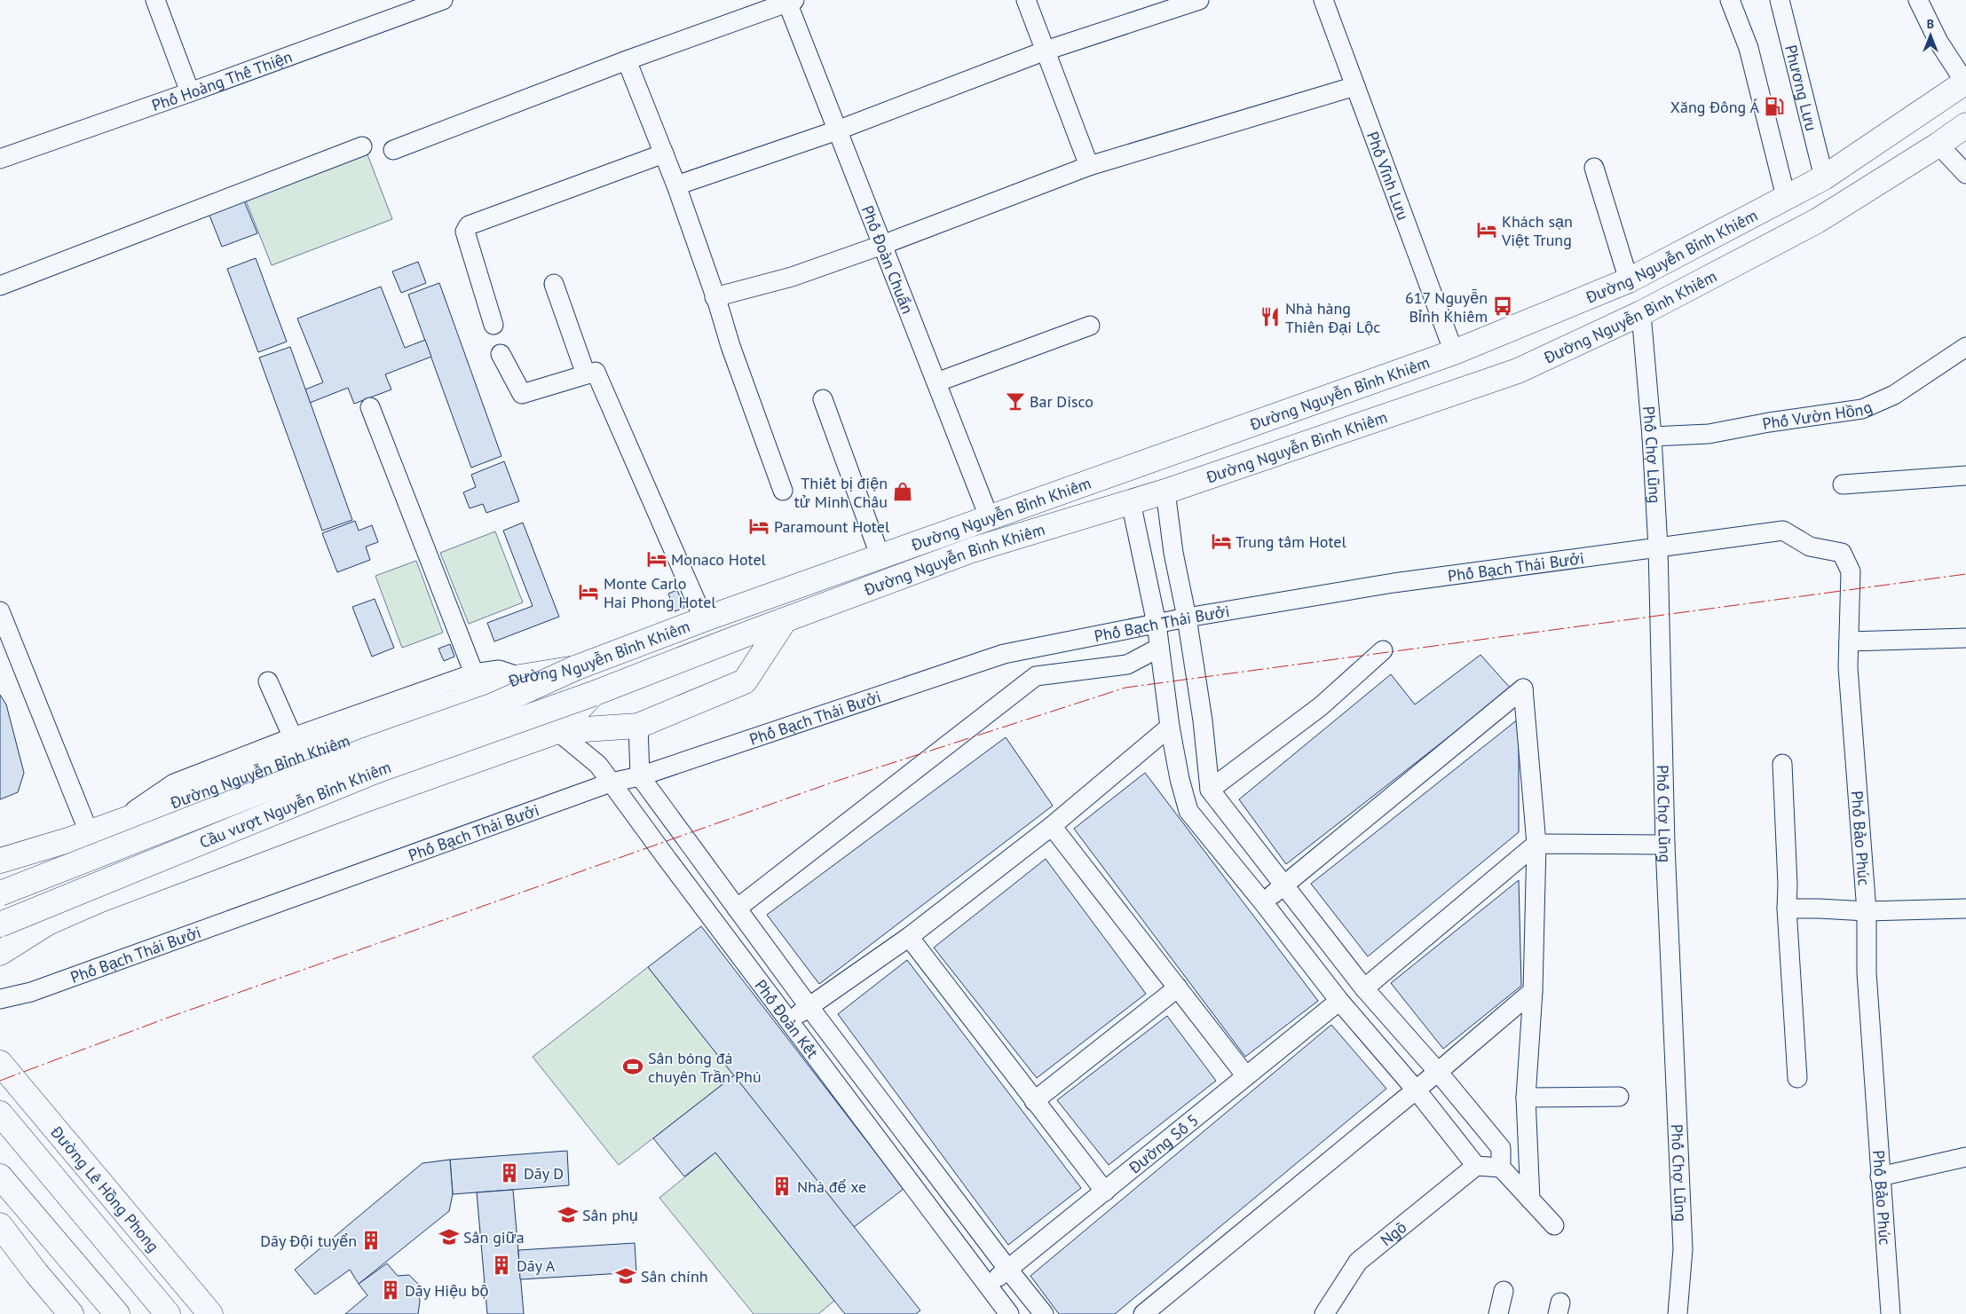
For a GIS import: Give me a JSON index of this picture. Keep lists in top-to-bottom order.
{
  "streets": {
    "main road": [
      "Đường Nguyễn Bỉnh Khiêm",
      "Đường Nguyễn Bình Khiêm",
      "Cầu vượt Nguyễn Bỉnh Khiêm",
      "Đường Lê Hồng Phong"
    ],
    "street": [
      "Phố Hoàng Thế Thiện",
      "Phương Lưu",
      "Phố Vĩnh Lưu",
      "Phố Đoàn Chuẩn",
      "Phố Vườn Hồng",
      "Phố Chợ Lũng",
      "Phố Bạch Thái Bưởi",
      "Phố Bảo Phúc",
      "Phố Đoàn Kết",
      "Đường Số 5",
      "Ngõ"
    ]
  },
  "crossings": [
    ["Phương Lưu", "Đường Nguyễn Bỉnh Khiêm"],
    ["Phố Vĩnh Lưu", "Đường Nguyễn Bỉnh Khiêm"],
    ["Đường Nguyễn Bỉnh Khiêm", "Phố Đoàn Chuẩn"],
    ["Đường Nguyễn Bỉnh Khiêm", "Cầu vượt Nguyễn Bỉnh Khiêm"],
    ["Đường Nguyễn Bình Khiêm", "Phố Chợ Lũng"],
    ["Đường Nguyễn Bình Khiêm", "Cầu vượt Nguyễn Bỉnh Khiêm"],
    ["Phố Vườn Hồng", "Phố Chợ Lũng"],
    ["Phố Chợ Lũng", "Phố Bạch Thái Bưởi"],
    ["Phố Chợ Lũng", "Phố Bảo Phúc"],
    ["Phố Bạch Thái Bưởi", "Phố Bảo Phúc"],
    ["Phố Bạch Thái Bưởi", "Phố Đoàn Kết"],
    ["Phố Đoàn Kết", "Đường Số 5"]
  ],
  "places": {
    "fuel station": ["Xăng Đông Á"],
    "hotel": [
      "Khách sạn Việt Trung",
      "Paramount Hotel",
      "Trung tâm Hotel",
      "Monaco Hotel",
      "Monte Carlo Hai Phong Hotel"
    ],
    "bus stop": ["617 Nguyễn Bỉnh Khiêm"],
    "restaurant": ["Nhà hàng Thiên Đại Lộc"],
    "bar": ["Bar Disco"],
    "shop": ["Thiết bị điện tử Minh Châu"],
    "sports": ["Sân bóng đá chuyên Trần Phú"],
    "building": [
      "Dãy D",
      "Nhà để xe",
      "Dãy Đội tuyển",
      "Dãy A",
      "Dãy Hiệu bộ"
    ],
    "school or university": ["Sân phụ", "Sân giữa", "Sân chính"]
  },
  "north": "top"
}
